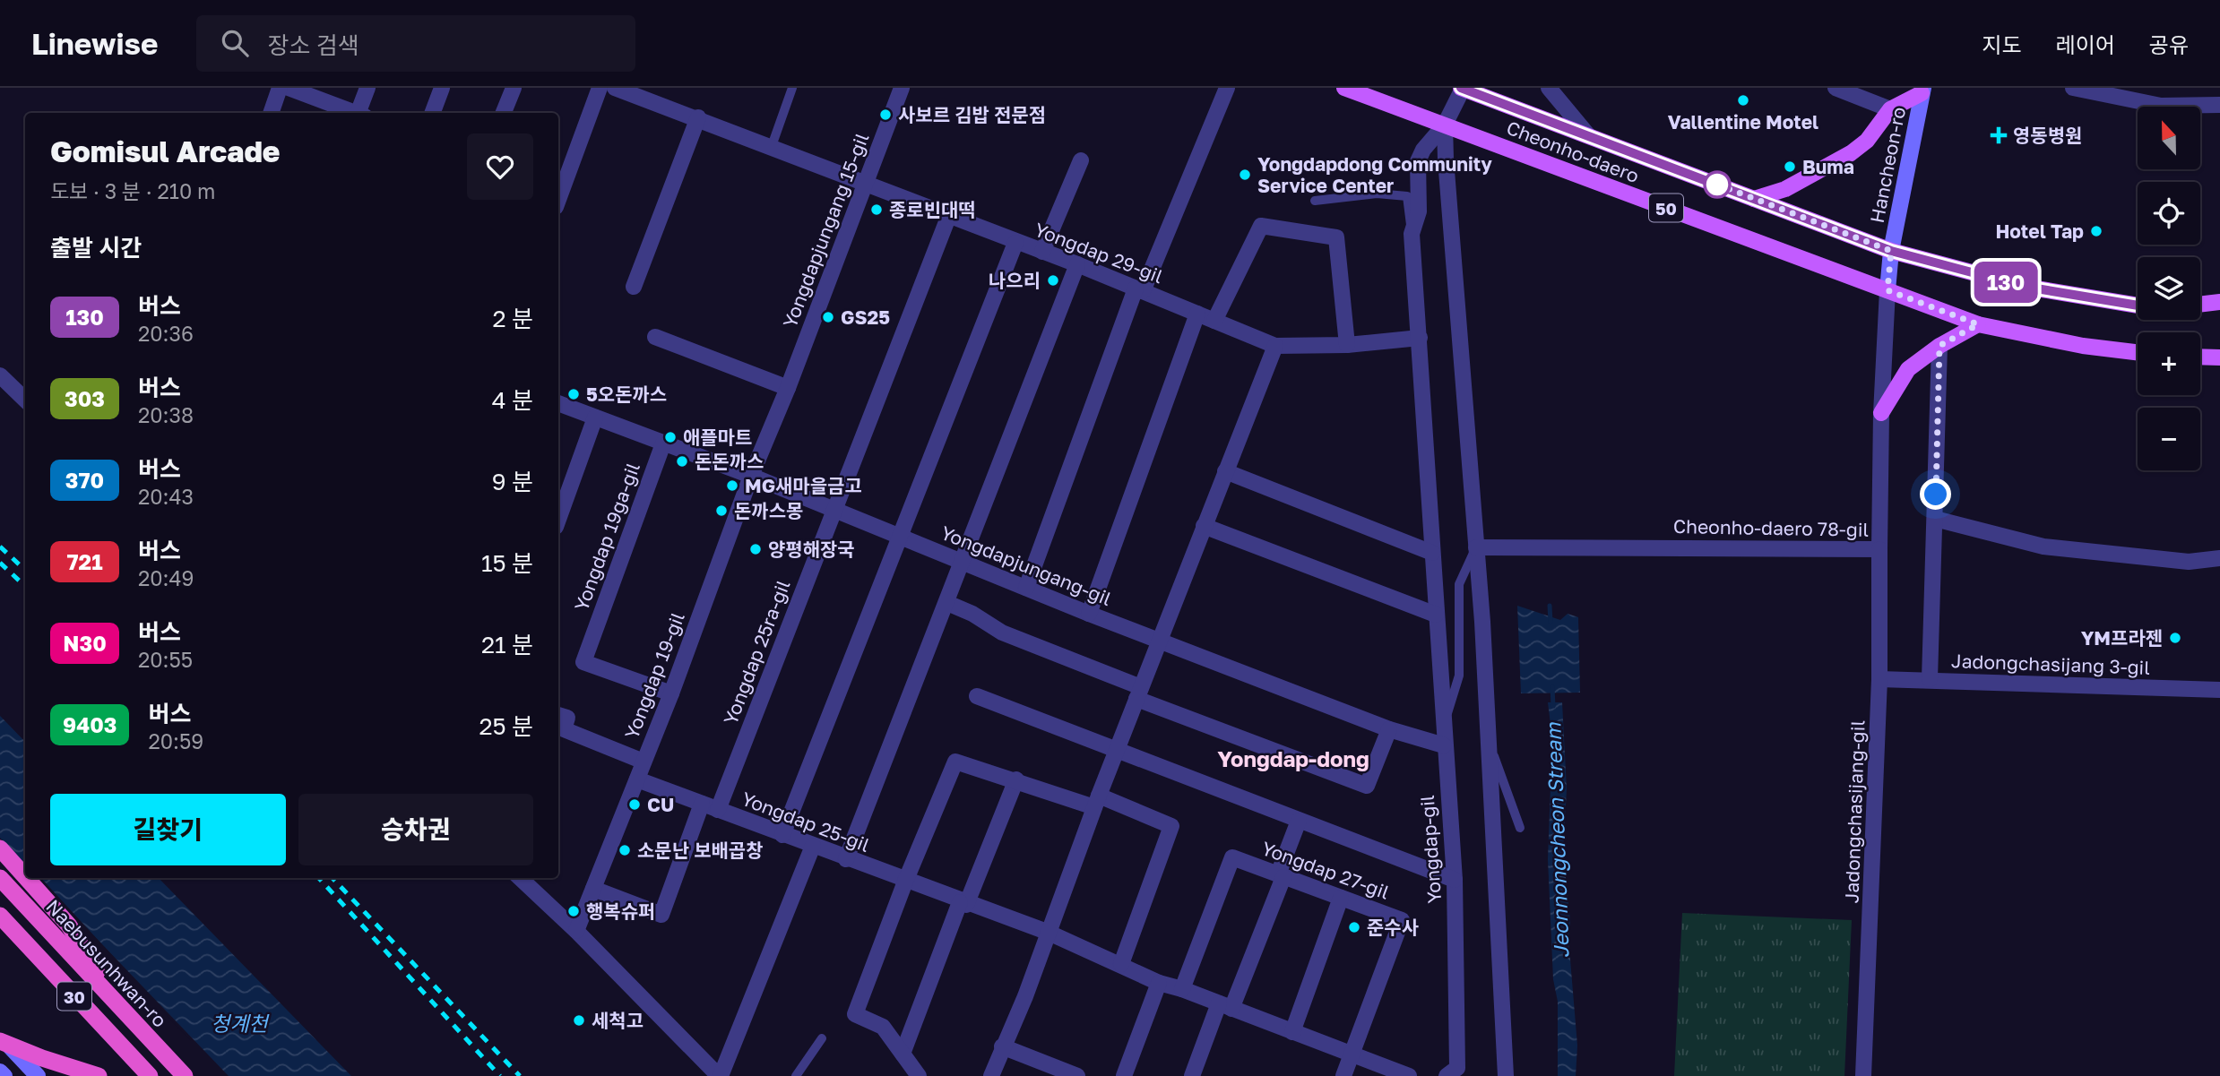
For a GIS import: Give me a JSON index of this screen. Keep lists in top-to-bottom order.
{
  "streets": {
    "highway": ["Naebusunhwan-ro", "30"],
    "main road": [
      "Cheonho-daero",
      "Hancheon-ro",
      "50",
      "Cheonho-daero 78-gil"
    ],
    "street": [
      "Yongdapjungang 15-gil",
      "Yongdap 29-gil",
      "Yongdap 19ga-gil",
      "Yongdapjungang-gil",
      "Yongdap 25ra-gil",
      "Jadongchasijang 3-gil",
      "Yongdap 19-gil",
      "Jadongchasijang-gil",
      "Yongdap 25-gil",
      "Yongdap-gil",
      "Yongdap 27-gil"
    ]
  },
  "crossings": [
    ["Cheonho-daero", "Hancheon-ro"],
    ["Cheonho-daero", "Cheonho-daero 78-gil"],
    ["Cheonho-daero", "Yongdap-gil"],
    ["Hancheon-ro", "Cheonho-daero 78-gil"],
    ["Yongdapjungang 15-gil", "Yongdap 29-gil"],
    ["Yongdapjungang 15-gil", "Yongdapjungang-gil"],
    ["Yongdapjungang 15-gil", "Yongdap 19-gil"],
    ["Yongdap 29-gil", "Yongdap 25ra-gil"],
    ["Yongdap 29-gil", "Yongdap-gil"],
    ["Cheonho-daero 78-gil", "Jadongchasijang-gil"],
    ["Yongdap 19ga-gil", "Yongdapjungang-gil"],
    ["Yongdap 19ga-gil", "Yongdap 19-gil"],
    ["Yongdapjungang-gil", "Yongdap 25ra-gil"],
    ["Yongdapjungang-gil", "Yongdap 19-gil"],
    ["Yongdapjungang-gil", "Yongdap-gil"],
    ["Yongdap 25ra-gil", "Yongdap 25-gil"],
    ["Jadongchasijang 3-gil", "Jadongchasijang-gil"],
    ["Yongdap 19-gil", "Yongdap 25-gil"],
    ["Yongdap 25-gil", "Yongdap 27-gil"]
  ],
  "districts": ["Yongdap-dong"],
  "water": ["Jeonnongcheon Stream", "청계천"],
  "places": {
    "other": [
      "Vallentine Motel",
      "사보르 김밥 전문점",
      "Buma",
      "Yongdapdong Community Service Center",
      "종로빈대떡",
      "Hotel Tap",
      "나으리",
      "GS25",
      "5오돈까스",
      "애플마트",
      "돈돈까스",
      "MG새마을금고",
      "돈까스몽",
      "양평해장국",
      "YM프라젠",
      "CU",
      "소문난 보배곱창",
      "행복슈퍼",
      "준수사",
      "세척고"
    ],
    "health": ["영동병원"]
  },
  "lines": ["bus line 130"],
  "north": "top",
  "page": {
    "header": "Linewise",
    "search": "장소 검색",
    "nav": ["지도", "레이어", "공유"],
    "on_map": "130",
    "map_buttons": ["+", "−"],
    "heading": [
      ["Gomisul Arcade", "도보 · 3 분 · 210 m"],
      "출발 시간"
    ],
    "list": [
      {
        "mark": "130",
        "name": "버스",
        "note": "20:36",
        "value": "2 분"
      },
      {
        "mark": "303",
        "name": "버스",
        "note": "20:38",
        "value": "4 분"
      },
      {
        "mark": "370",
        "name": "버스",
        "note": "20:43",
        "value": "9 분"
      },
      {
        "mark": "721",
        "name": "버스",
        "note": "20:49",
        "value": "15 분"
      },
      {
        "mark": "N30",
        "name": "버스",
        "note": "20:55",
        "value": "21 분"
      },
      {
        "mark": "9403",
        "name": "버스",
        "note": "20:59",
        "value": "25 분"
      }
    ],
    "buttons": ["길찾기", "승차권"]
  }
}
